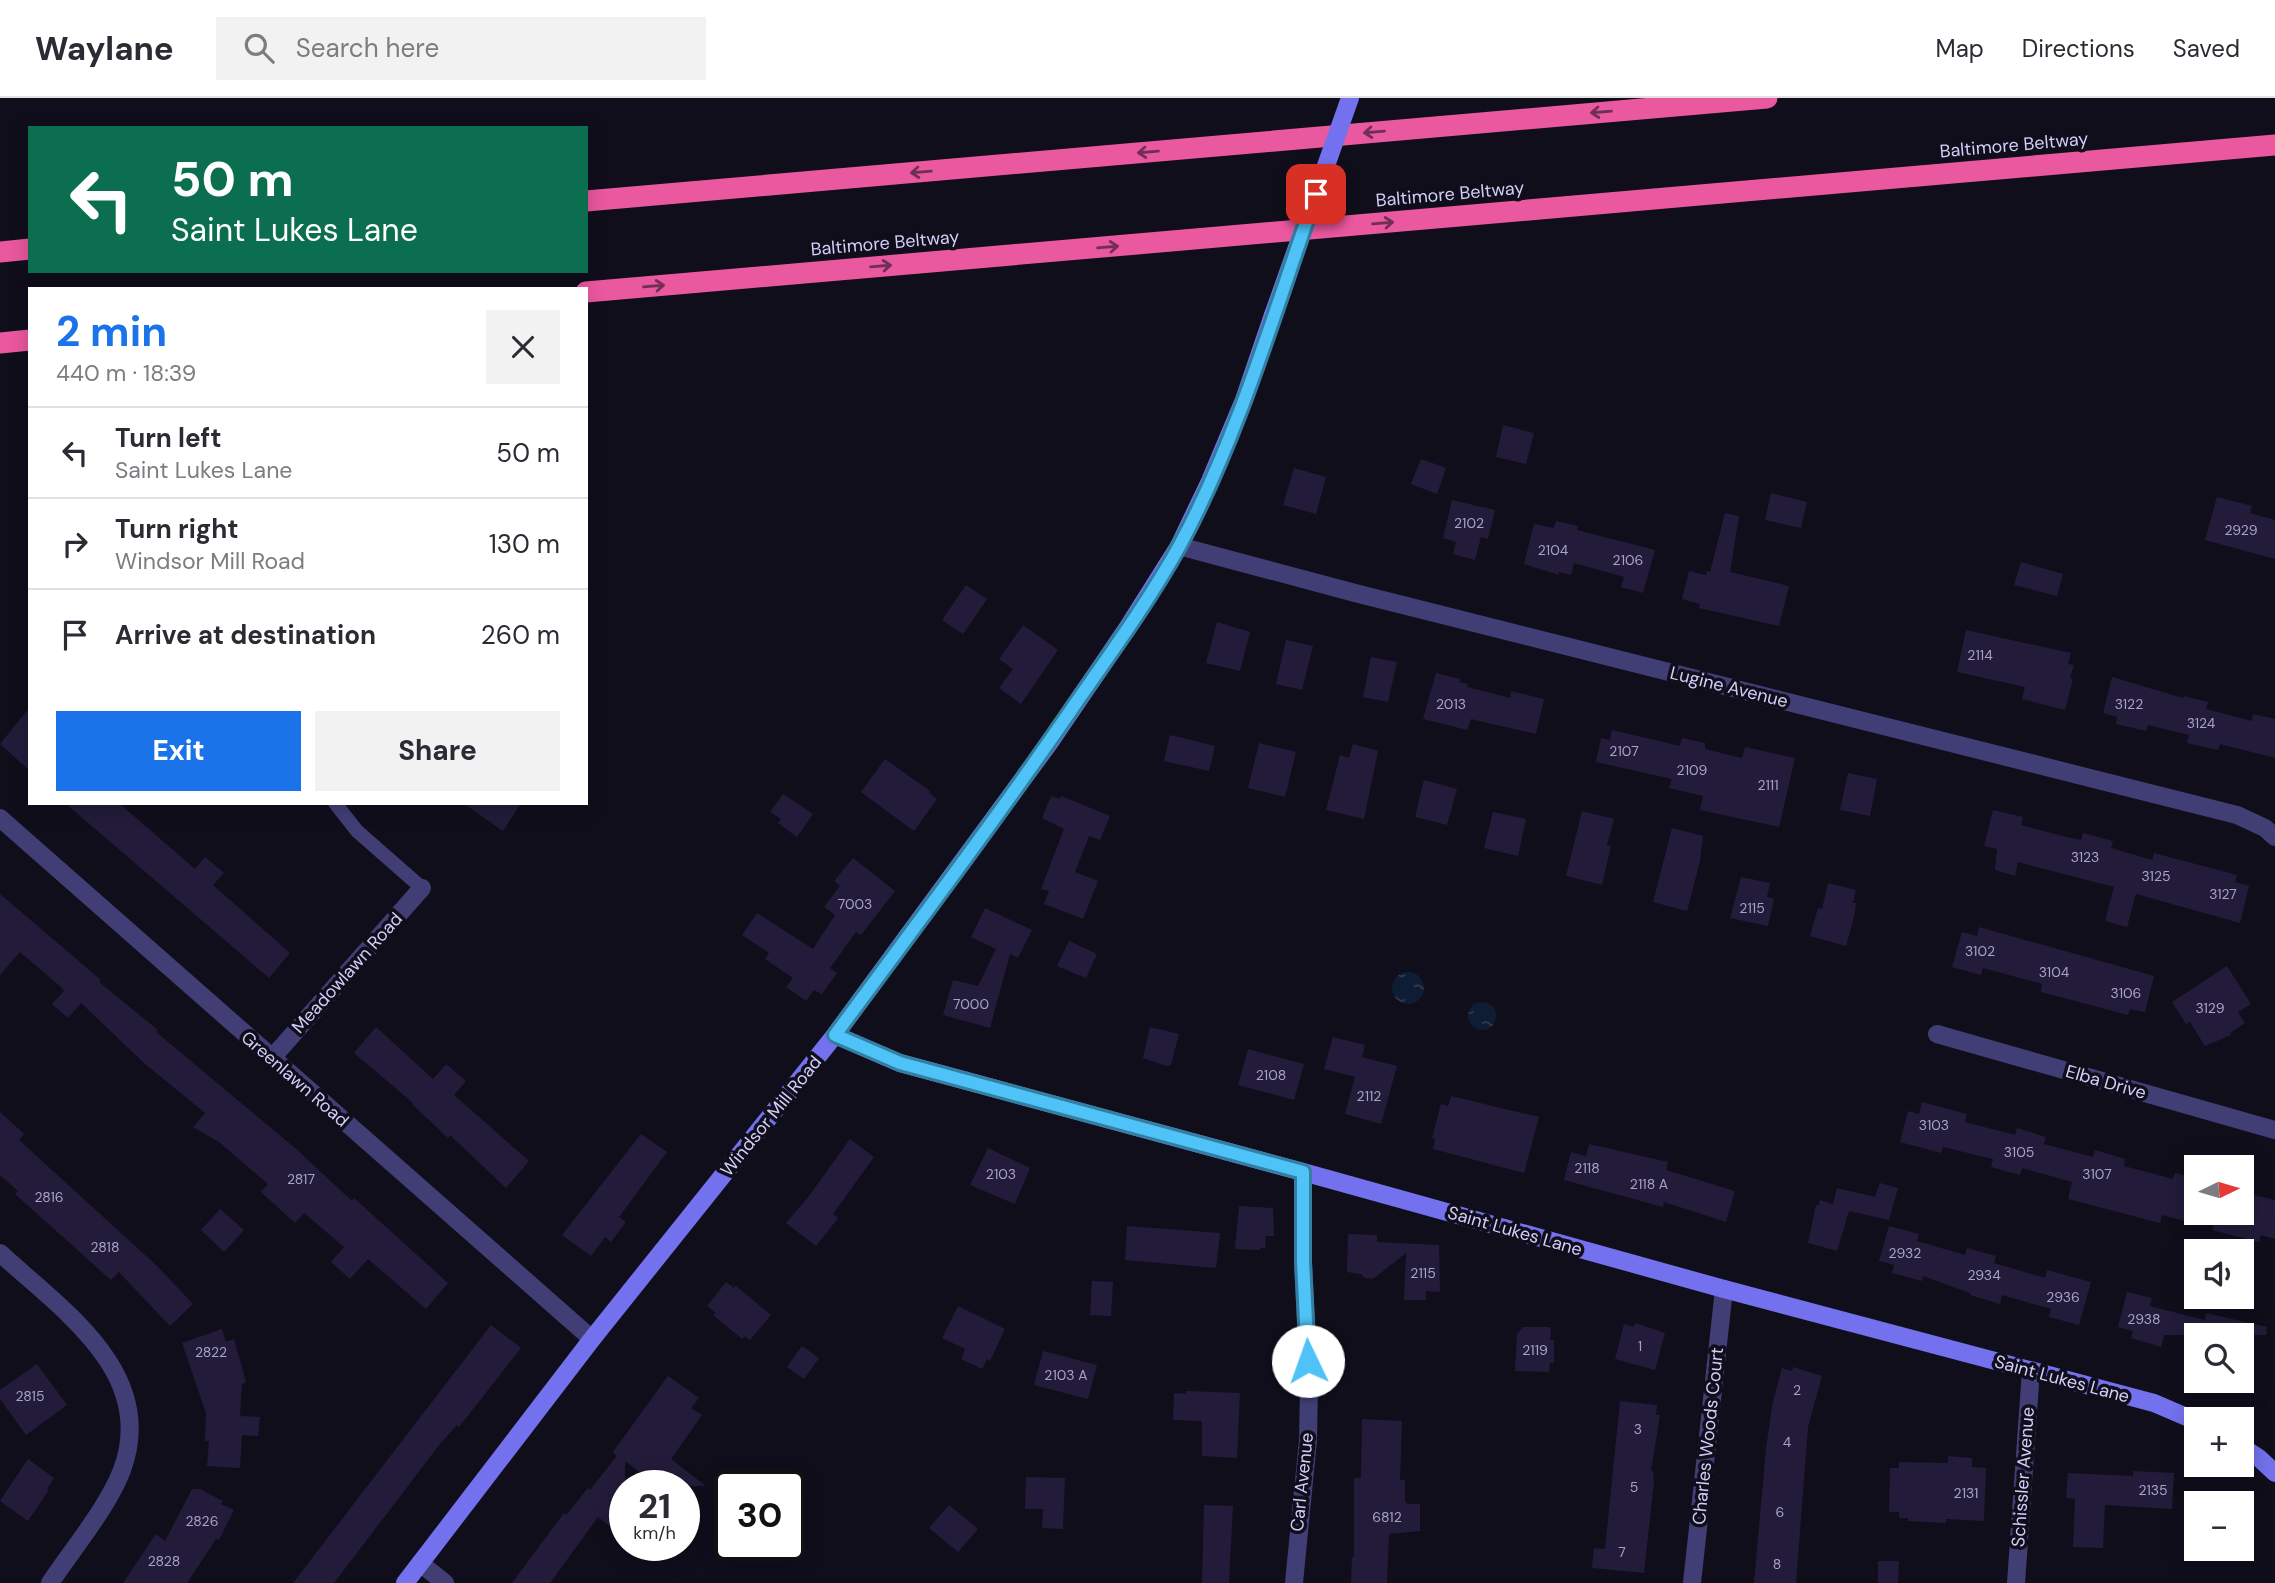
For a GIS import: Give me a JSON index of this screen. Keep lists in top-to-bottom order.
{
  "streets": {
    "highway": ["Baltimore Beltway"],
    "main road": ["Windsor Mill Road", "Saint Lukes Lane"],
    "street": [
      "Lugine Avenue",
      "Meadowlawn Road",
      "Greenlawn Road",
      "Elba Drive",
      "Charles Woods Court",
      "Schissler Avenue",
      "Carl Avenue"
    ]
  },
  "crossings": [
    ["Lugine Avenue", "Windsor Mill Road"],
    ["Meadowlawn Road", "Greenlawn Road"],
    ["Greenlawn Road", "Windsor Mill Road"],
    ["Windsor Mill Road", "Saint Lukes Lane"],
    ["Saint Lukes Lane", "Charles Woods Court"],
    ["Saint Lukes Lane", "Schissler Avenue"],
    ["Saint Lukes Lane", "Carl Avenue"]
  ],
  "house_numbers": [
    "2102",
    "2929",
    "2104",
    "2106",
    "2114",
    "2013",
    "3122",
    "3124",
    "2107",
    "2109",
    "2111",
    "3123",
    "3125",
    "3127",
    "7003",
    "2115",
    "3102",
    "3104",
    "3106",
    "7000",
    "3129",
    "2108",
    "2112",
    "3103",
    "3105",
    "2118",
    "2103",
    "3107",
    "2817",
    "2118 A",
    "2816",
    "2818",
    "2932",
    "2115",
    "2934",
    "2936",
    "2938",
    "1",
    "2119",
    "2822",
    "2103 A",
    "2",
    "2815",
    "3",
    "4",
    "5",
    "2135",
    "2131",
    "6",
    "6812",
    "2826",
    "7",
    "2828",
    "8"
  ],
  "north": "right",
  "page": {
    "header": "Waylane",
    "search": "Search here",
    "nav": ["Map", "Directions", "Saved"],
    "turn": ["50 m", "Saint Lukes Lane"],
    "heading": ["2 min", "440 m · 18:39"],
    "list": [
      {
        "name": "Turn left",
        "note": "Saint Lukes Lane",
        "value": "50 m"
      },
      {
        "name": "Turn right",
        "note": "Windsor Mill Road",
        "value": "130 m"
      },
      {
        "name": "Arrive at destination",
        "value": "260 m"
      }
    ],
    "buttons": ["Exit", "Share"],
    "map_buttons": ["+", "−"],
    "speed": "21 km/h",
    "limit": "30"
  }
}
